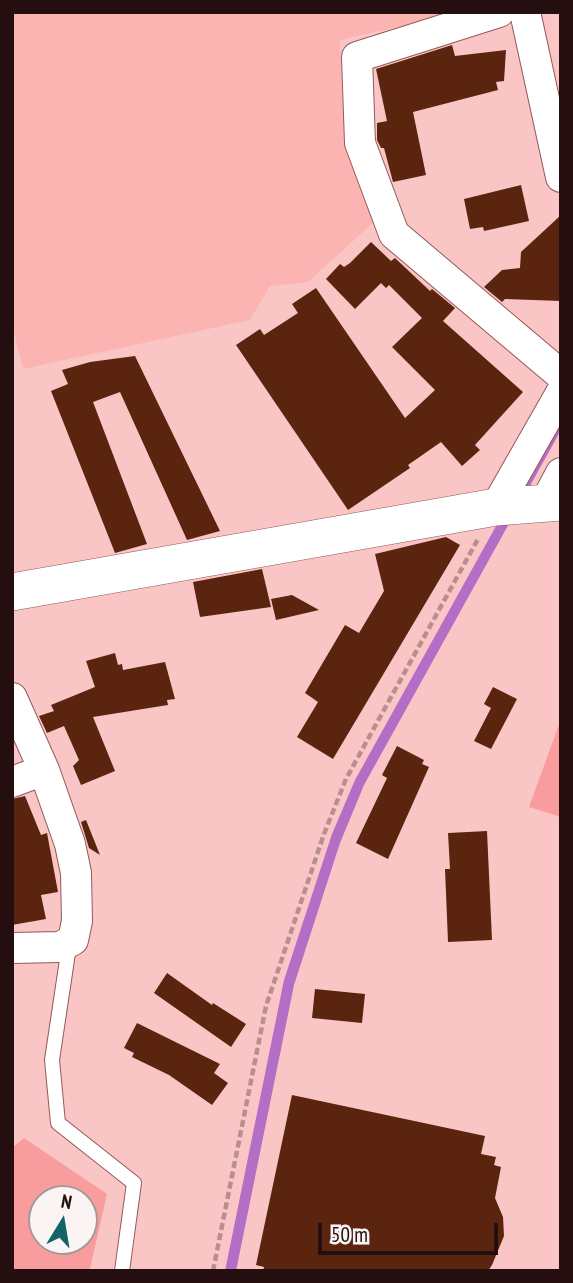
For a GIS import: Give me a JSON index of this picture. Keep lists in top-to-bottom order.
{
  "scale_bar": "50 m",
  "north": "top"
}
